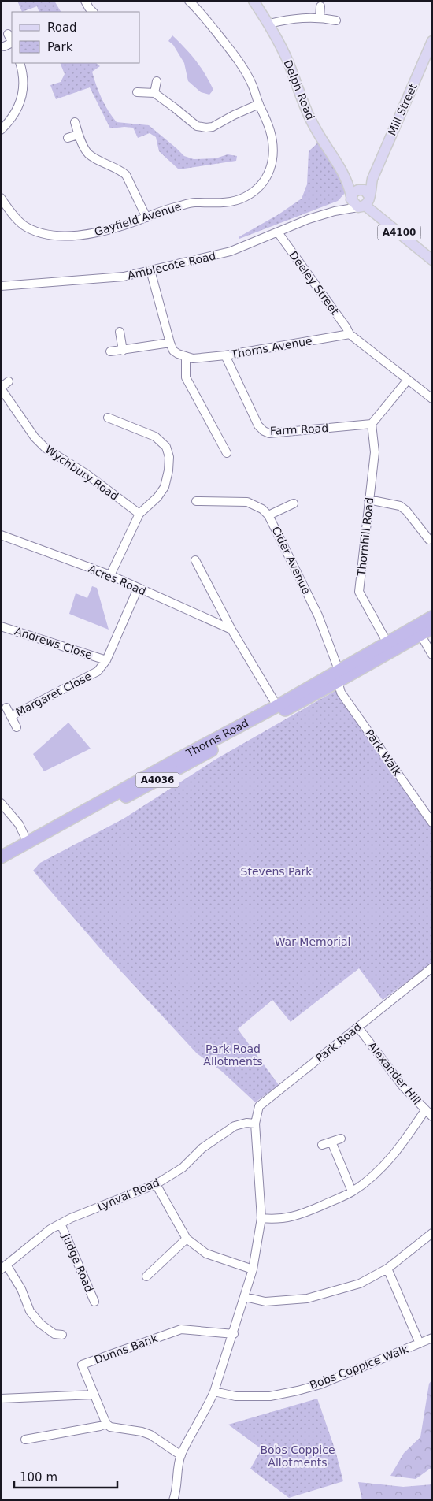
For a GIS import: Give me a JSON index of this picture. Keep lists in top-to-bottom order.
{
  "streets": {
    "highway": ["Thorns Road", "A4036"],
    "main road": ["Delph Road", "Mill Street", "A4100"],
    "street": [
      "Gayfield Avenue",
      "Amblecote Road",
      "Deeley Street",
      "Thorns Avenue",
      "Farm Road",
      "Wychbury Road",
      "Thornhill Road",
      "Cider Avenue",
      "Acres Road",
      "Andrews Close",
      "Margaret Close",
      "Park Walk",
      "Park Road",
      "Alexander Hill",
      "Lynval Road",
      "Judge Road",
      "Dunns Bank",
      "Bobs Coppice Walk"
    ]
  },
  "crossings": [
    ["Delph Road", "Mill Street"],
    ["Delph Road", "A4100"],
    ["Delph Road", "Amblecote Road"],
    ["Mill Street", "A4100"],
    ["Mill Street", "Amblecote Road"],
    ["A4100", "Amblecote Road"],
    ["Amblecote Road", "Deeley Street"],
    ["Deeley Street", "Thorns Avenue"],
    ["Thorns Avenue", "Farm Road"],
    ["Farm Road", "Thornhill Road"],
    ["Thornhill Road", "Thorns Road"],
    ["Cider Avenue", "Thorns Road"],
    ["Acres Road", "Margaret Close"],
    ["Andrews Close", "Margaret Close"],
    ["Thorns Road", "Park Walk"],
    ["Park Road", "Alexander Hill"],
    ["Park Road", "Lynval Road"],
    ["Lynval Road", "Judge Road"]
  ],
  "parks": [
    "Stevens Park",
    "War Memorial",
    "Park Road Allotments",
    "Bobs Coppice Allotments"
  ],
  "legend": ["Road", "Park"],
  "scale_bar": "100 m"
}
